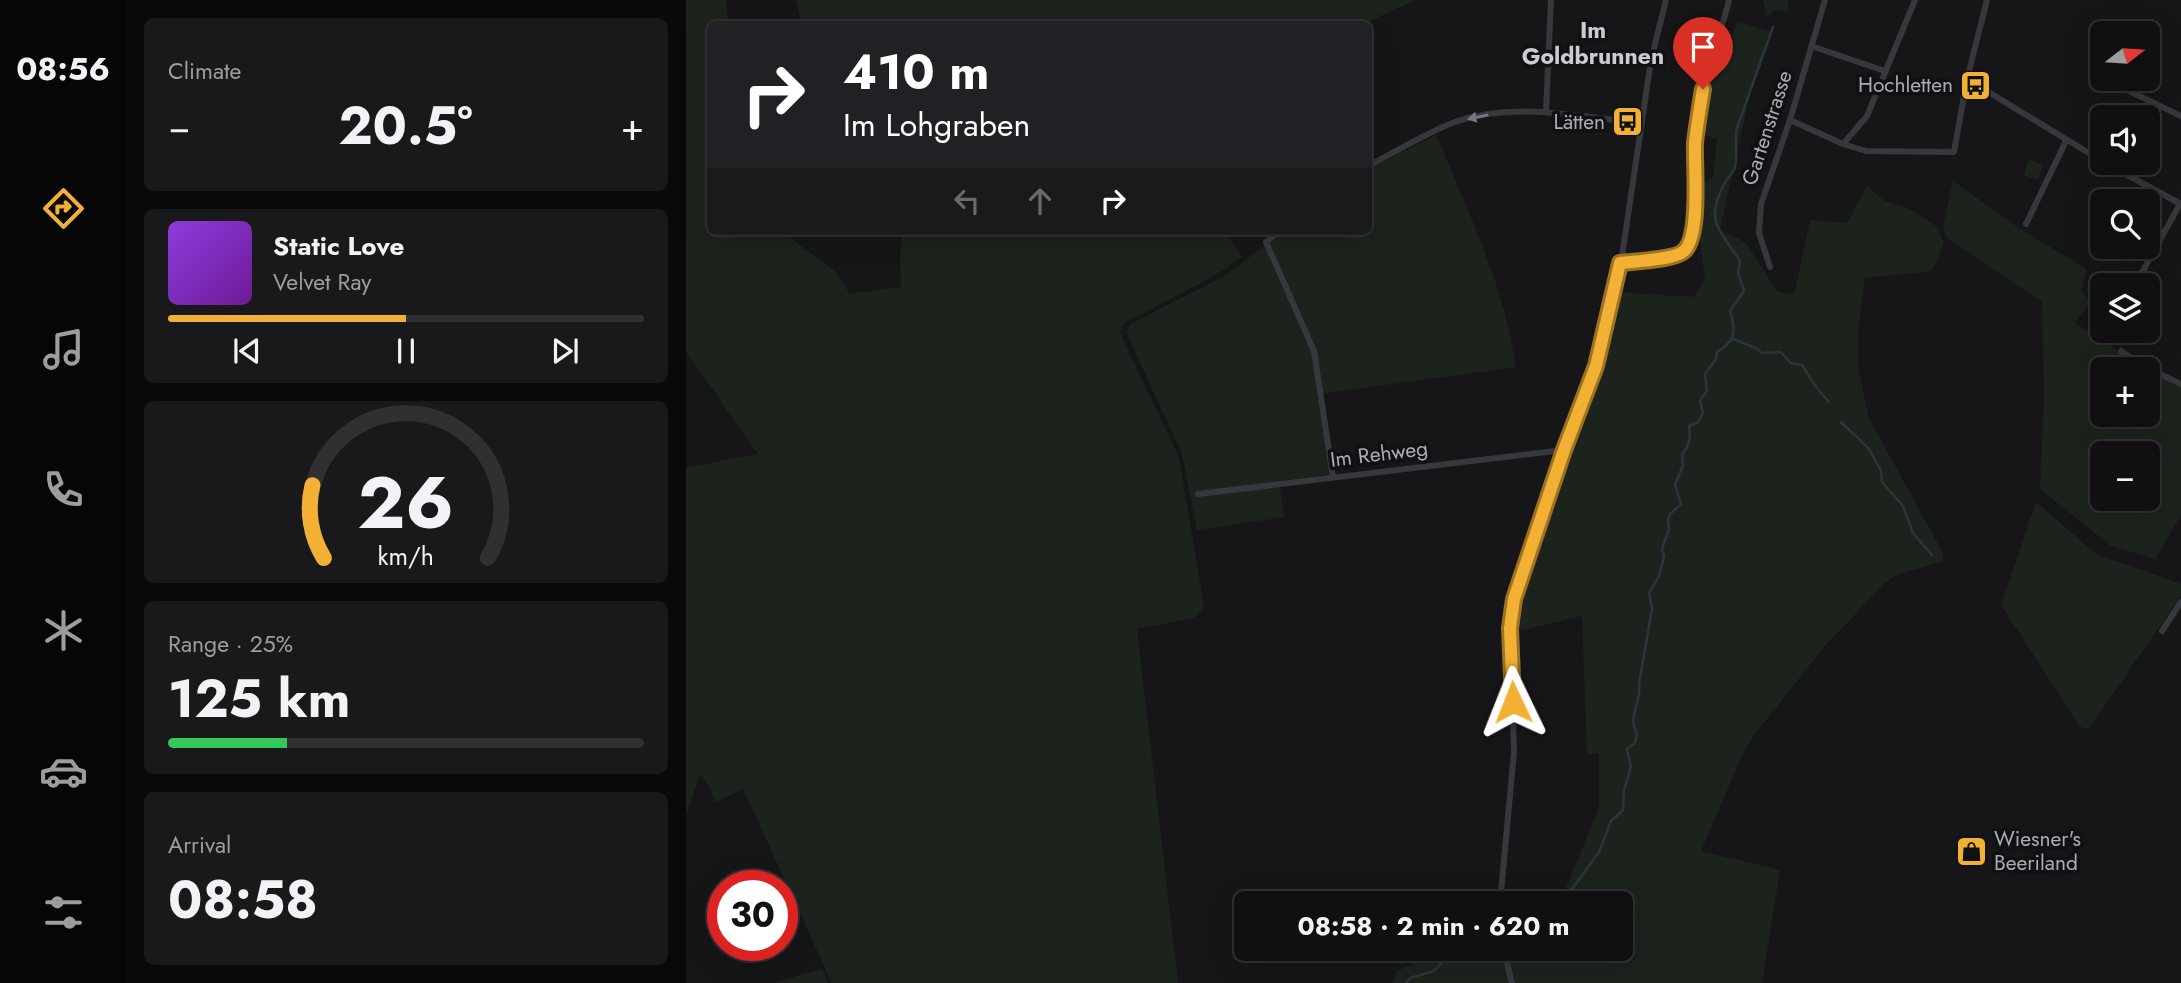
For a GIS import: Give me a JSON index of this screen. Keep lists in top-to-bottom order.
{
  "streets": {
    "street": ["Gartenstrasse", "Im Rehweg"]
  },
  "districts": ["Im Goldbrunnen"],
  "places": {
    "bus stop": ["Hochletten", "Lätten"],
    "shop": ["Wiesner's Beeriland"]
  },
  "north": "right",
  "page": {
    "tabs": "08:56",
    "tile": [
      "Climate",
      ["Range · 25%", "125 km"],
      ["Arrival", "08:58"]
    ],
    "map_buttons": ["+", "−"],
    "turn": ["410 m", "Im Lohgraben"],
    "heat": ["−", "20.5°", "+"],
    "song": ["Static Love", "Velvet Ray"],
    "limit": "30",
    "trip": "08:58 · 2 min · 620 m",
    "gauge": ["26", "km/h"]
  }
}
